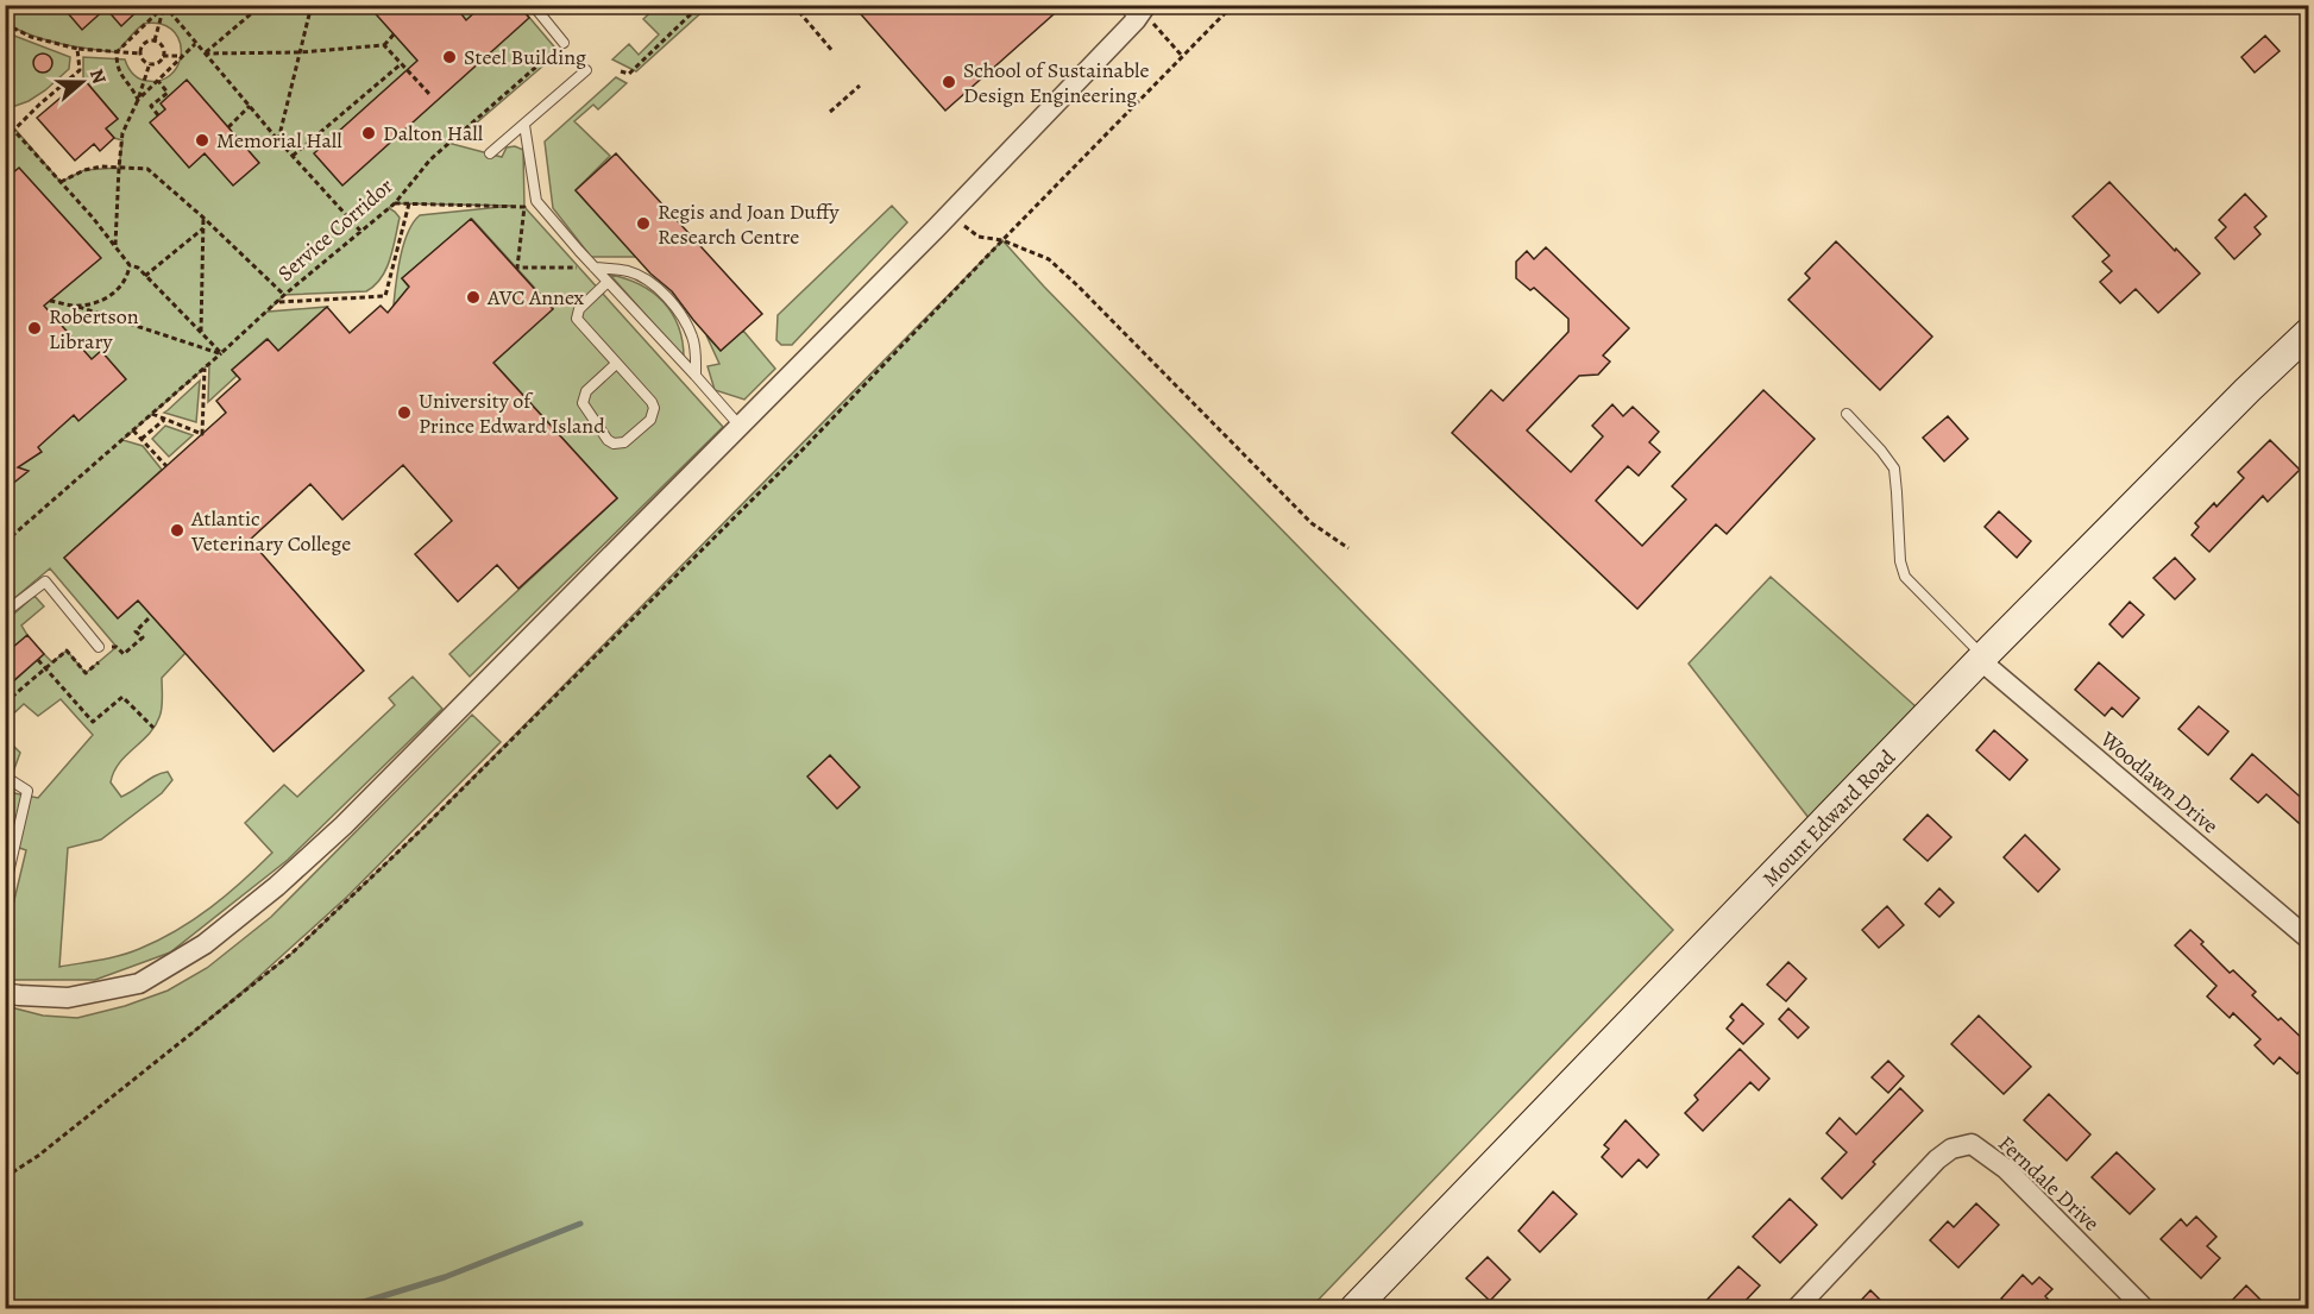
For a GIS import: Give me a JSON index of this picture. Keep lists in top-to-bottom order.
{
  "streets": {
    "street": ["Woodlawn Drive", "Mount Edward Road", "Ferndale Drive"],
    "path": ["Service Corridor"]
  },
  "crossings": [
    ["Woodlawn Drive", "Mount Edward Road"]
  ],
  "places": [
    "Steel Building",
    "School of Sustainable Design Engineering",
    "Dalton Hall",
    "Memorial Hall",
    "Regis and Joan Duffy Research Centre",
    "AVC Annex",
    "Robertson Library",
    "University of Prince Edward Island",
    "Atlantic Veterinary College"
  ],
  "north": "right"
}
